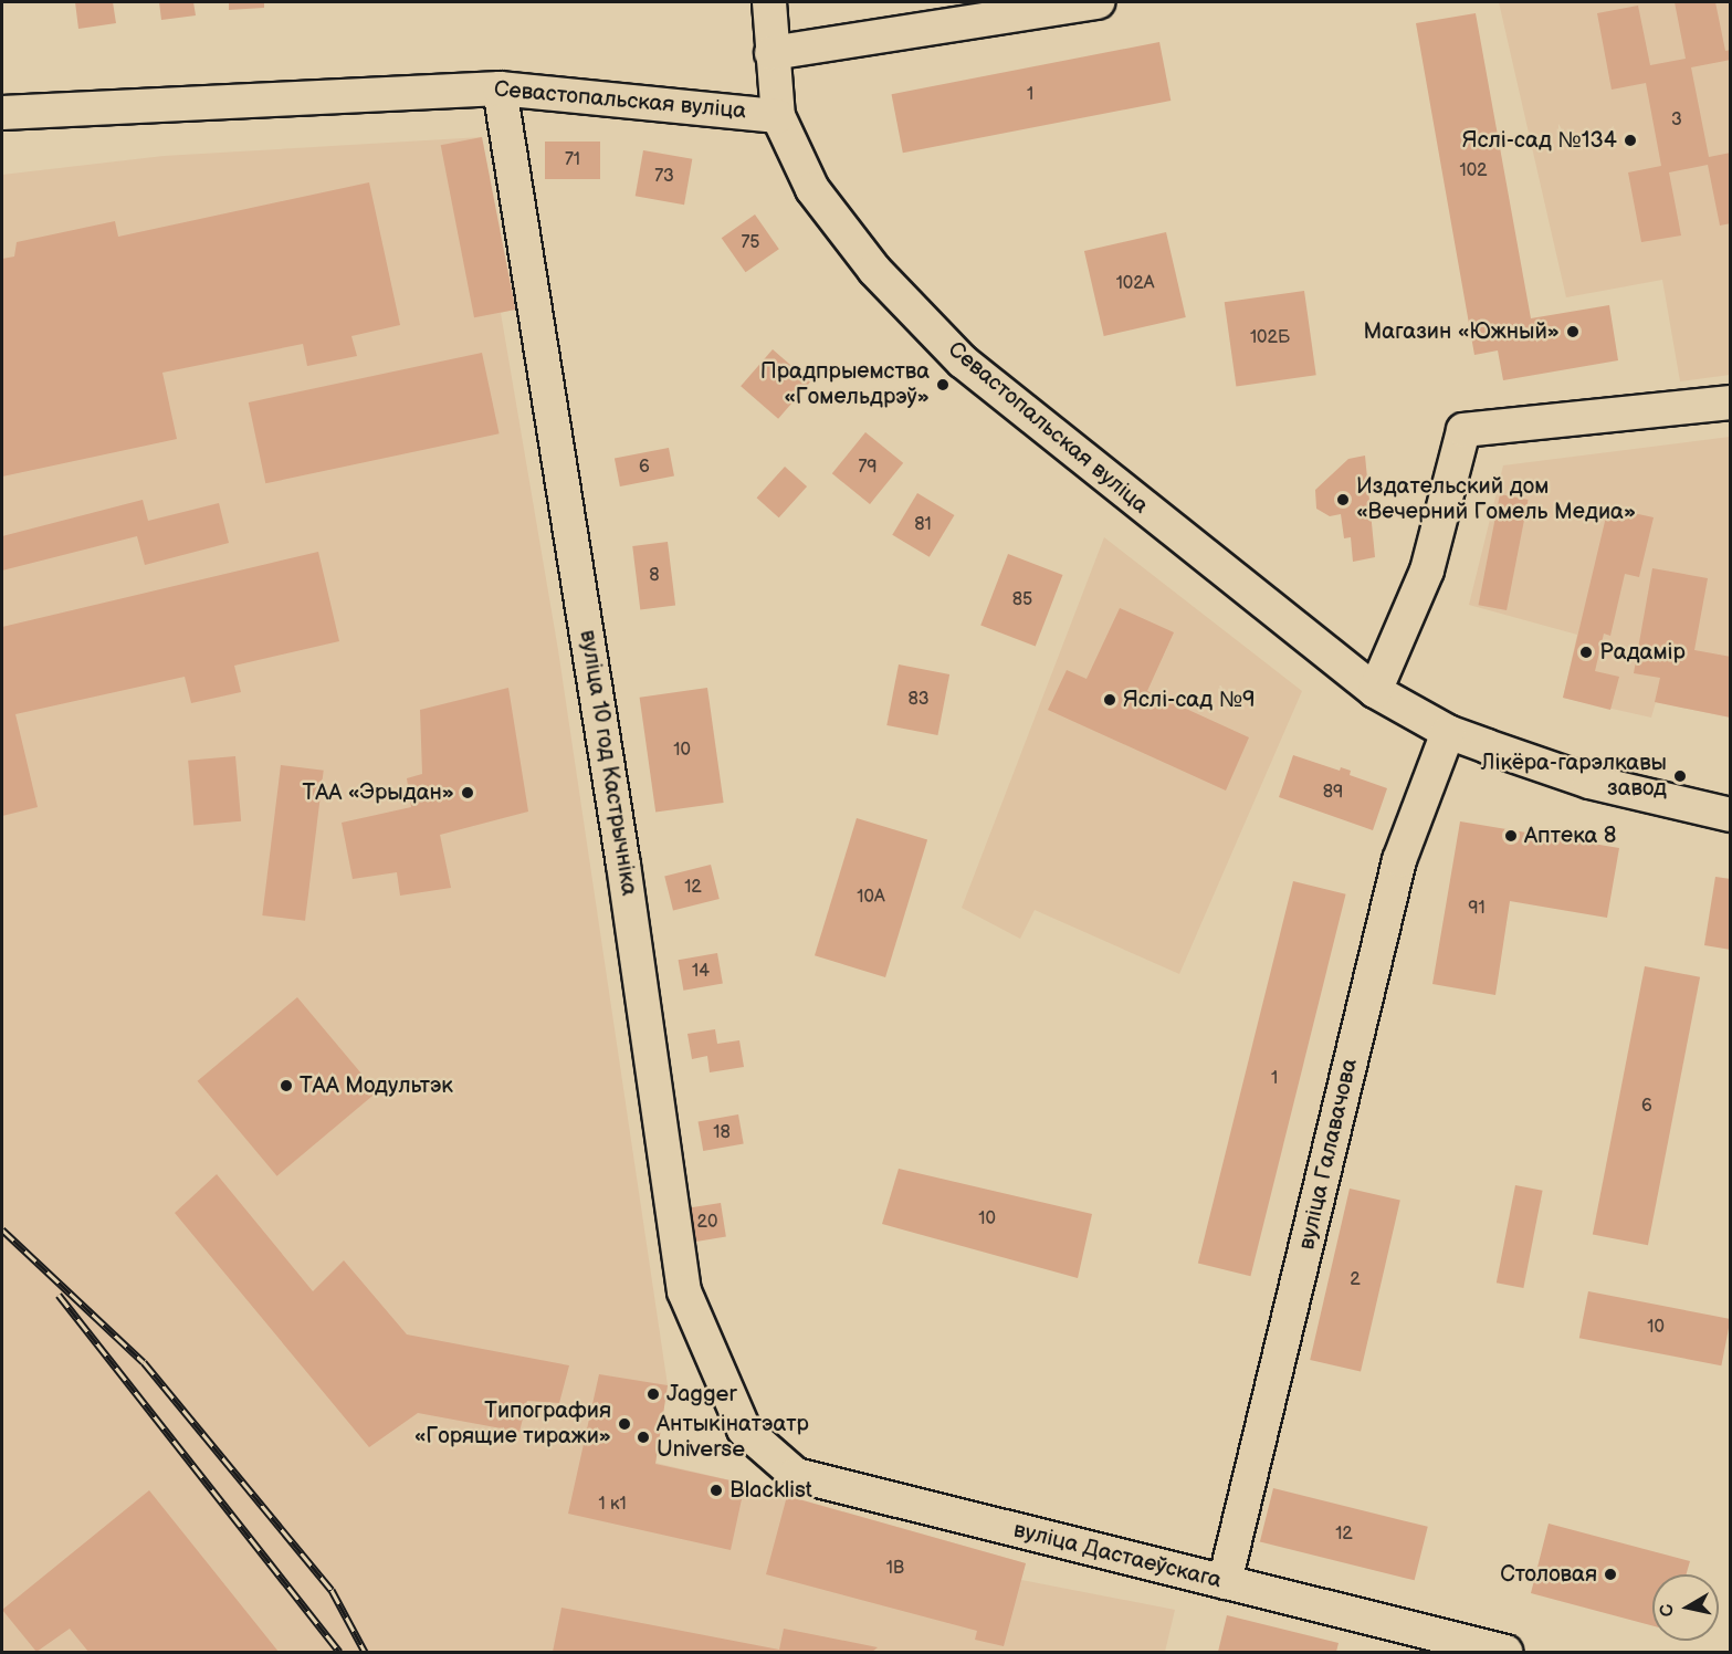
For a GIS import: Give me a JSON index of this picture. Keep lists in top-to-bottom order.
{
  "streets": {
    "street": [
      "Севастопальская вуліца",
      "вуліца 10 год Кастрычніка",
      "вуліца Галавачова",
      "вуліца Дастаеўскага"
    ]
  },
  "crossings": [
    ["Севастопальская вуліца", "вуліца 10 год Кастрычніка"],
    ["Севастопальская вуліца", "вуліца Галавачова"],
    ["вуліца 10 год Кастрычніка", "вуліца Дастаеўскага"],
    ["вуліца Галавачова", "вуліца Дастаеўскага"]
  ],
  "places": [
    "Яслі-сад №134",
    "Магазин «Южный»",
    "Прадпрыемства «Гомельдрэў»",
    "Издательский дом «Вечерний Гомель Медиа»",
    "Радамір",
    "Яслі-сад №9",
    "Лікёра-гарэлкавы завод",
    "ТАА «Эрыдан»",
    "Аптека 8",
    "ТАА Модультэк",
    "Jagger",
    "Типография «Горящие тиражи»",
    "Антыкінатэатр Universe",
    "Blacklist",
    "Столовая"
  ],
  "house_numbers": [
    "1",
    "3",
    "71",
    "102",
    "73",
    "75",
    "102А",
    "102Б",
    "6",
    "79",
    "81",
    "8",
    "85",
    "83",
    "10",
    "89",
    "12",
    "10А",
    "91",
    "14",
    "1",
    "6",
    "18",
    "10",
    "20",
    "2",
    "10",
    "1 к1",
    "12",
    "1В"
  ],
  "north": "left"
}
